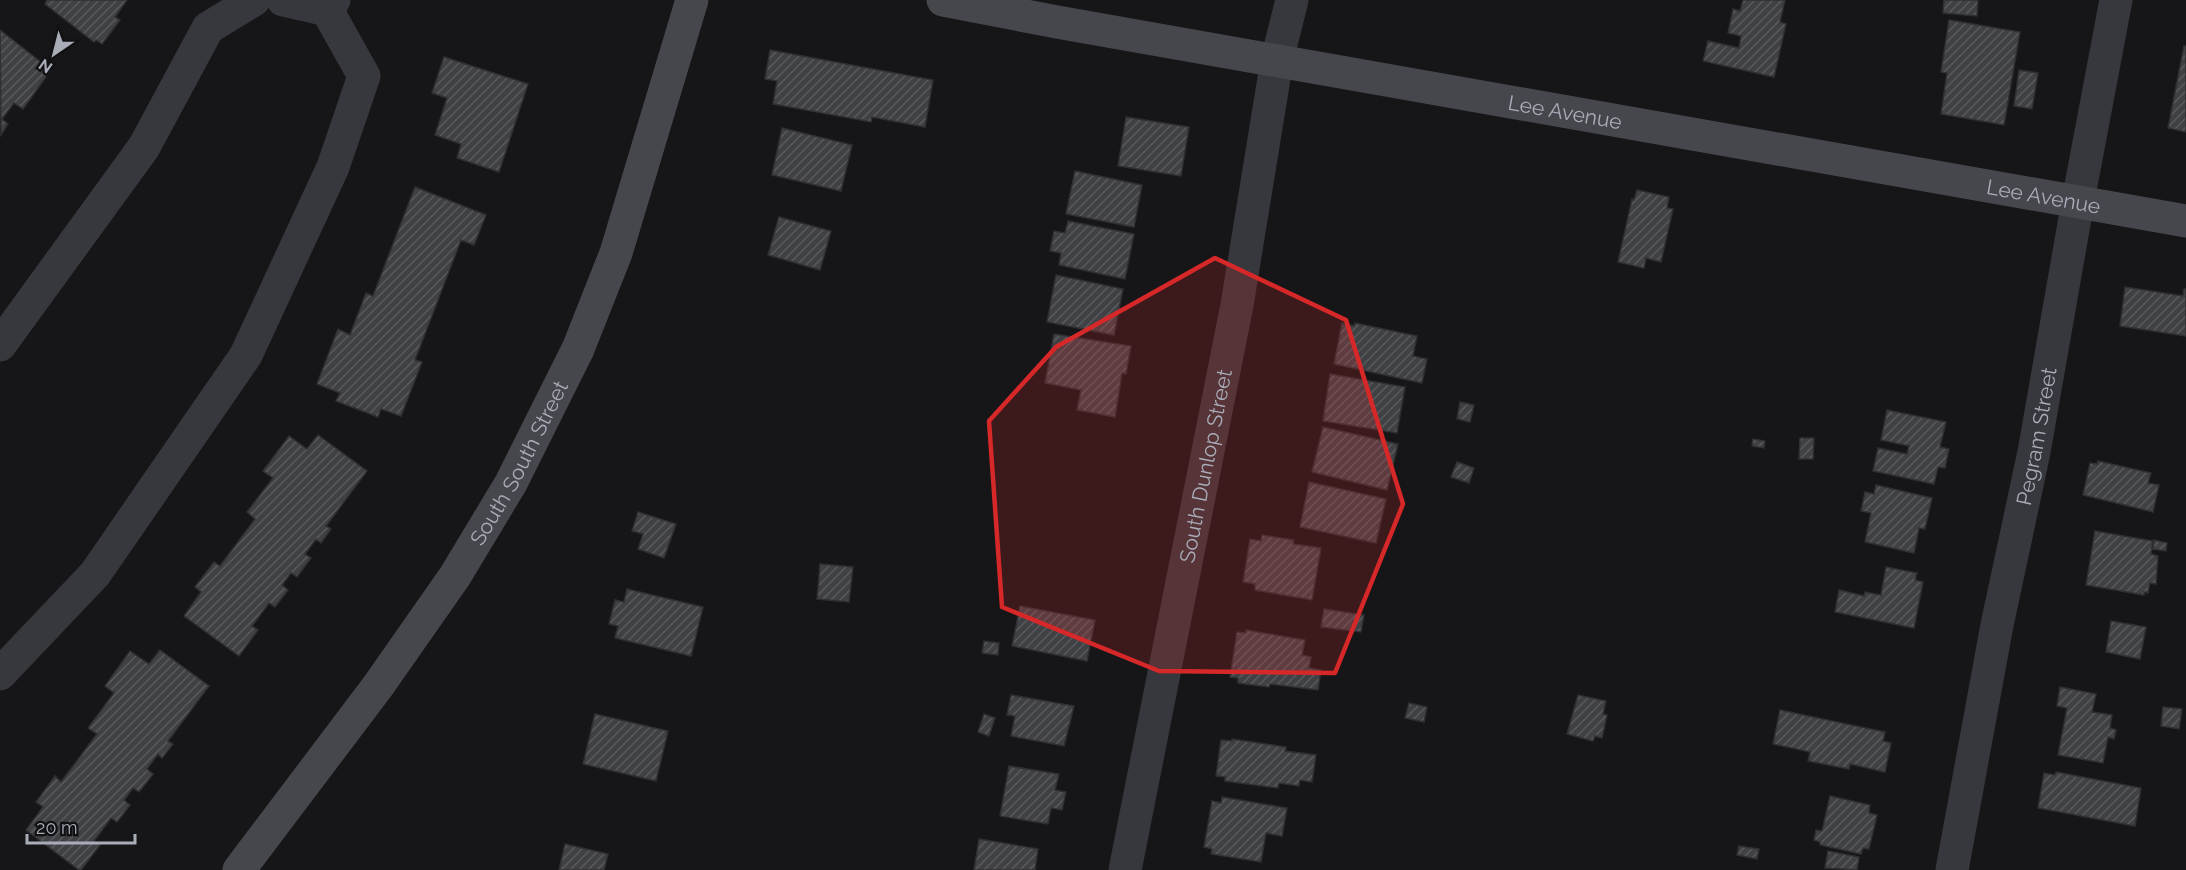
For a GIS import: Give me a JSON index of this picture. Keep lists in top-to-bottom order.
{
  "streets": {
    "street": [
      "Lee Avenue",
      "Pegram Street",
      "South South Street",
      "South Dunlop Street"
    ]
  },
  "crossings": [
    ["Lee Avenue", "Pegram Street"],
    ["Lee Avenue", "South Dunlop Street"]
  ],
  "scale_bar": "20 m",
  "north": "bottom left"
}
